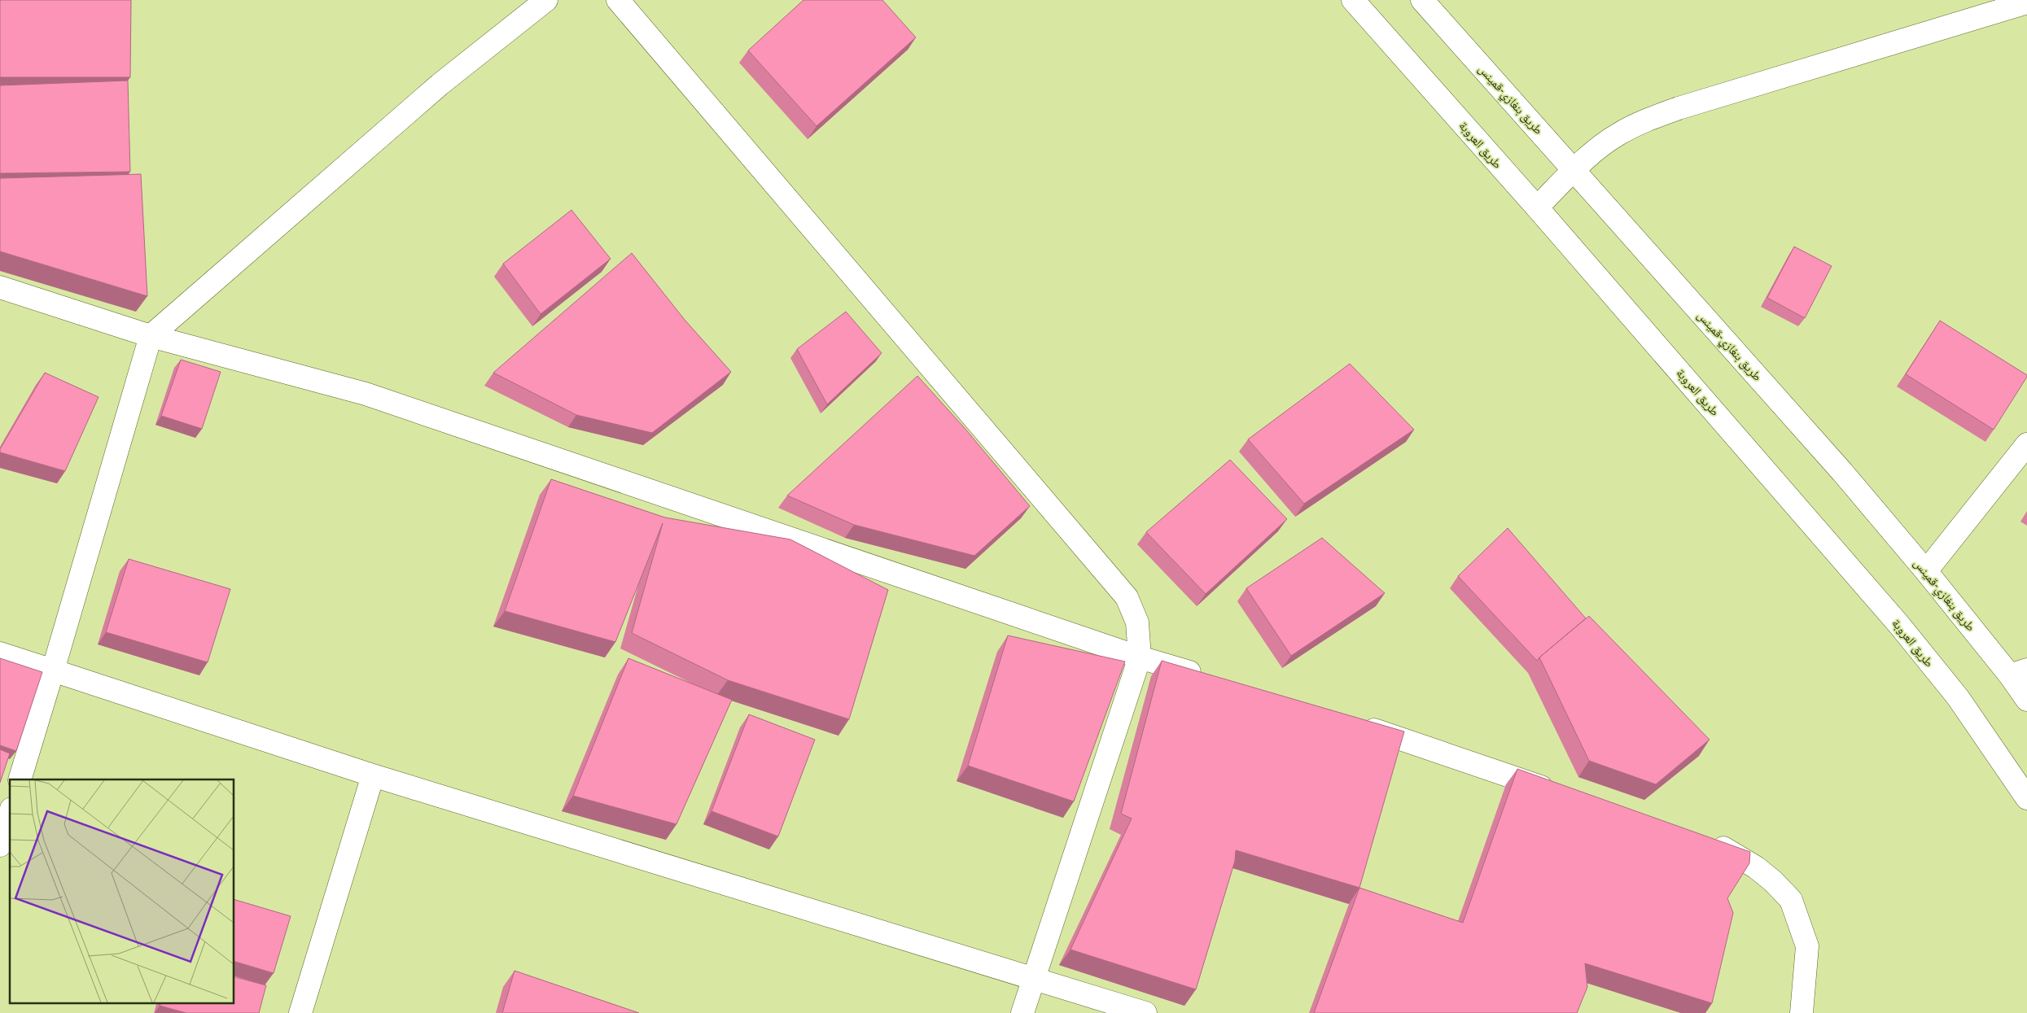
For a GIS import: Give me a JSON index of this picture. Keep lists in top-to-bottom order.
{
  "streets": {
    "street": ["طريق بنغازي-قمينس", "طريق العروبة"]
  }
}
